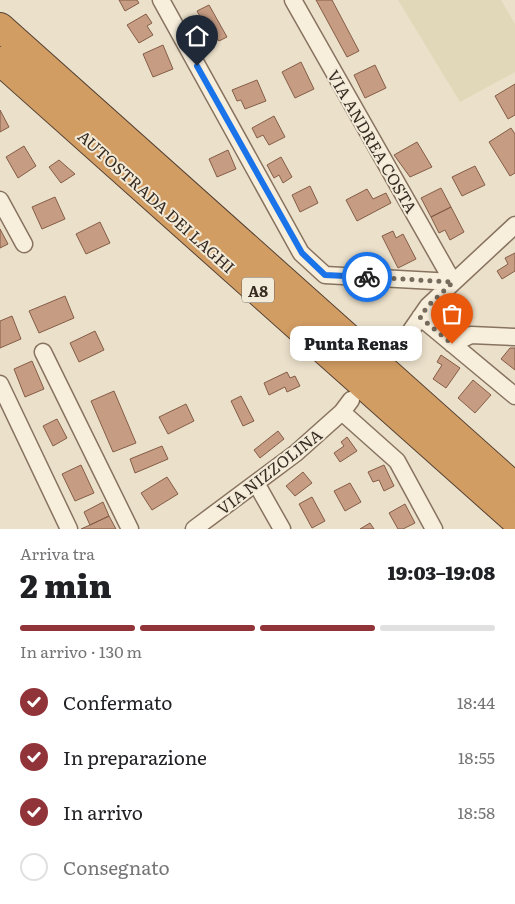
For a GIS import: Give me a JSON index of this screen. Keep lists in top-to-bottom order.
{
  "streets": {
    "highway": ["AUTOSTRADA DEI LAGHI", "A8"],
    "street": ["VIA ANDREA COSTA", "VIA NIZZOLINA"]
  },
  "places": ["Punta Renas"],
  "page": {
    "bubble": "Punta Renas",
    "heading": ["2 min", "Arriva tra", "19:03–19:08"],
    "bar": "In arrivo · 130 m",
    "list": [
      ["Confermato", "18:44"],
      ["In preparazione", "18:55"],
      ["In arrivo", "18:58"],
      "Consegnato"
    ]
  }
}
